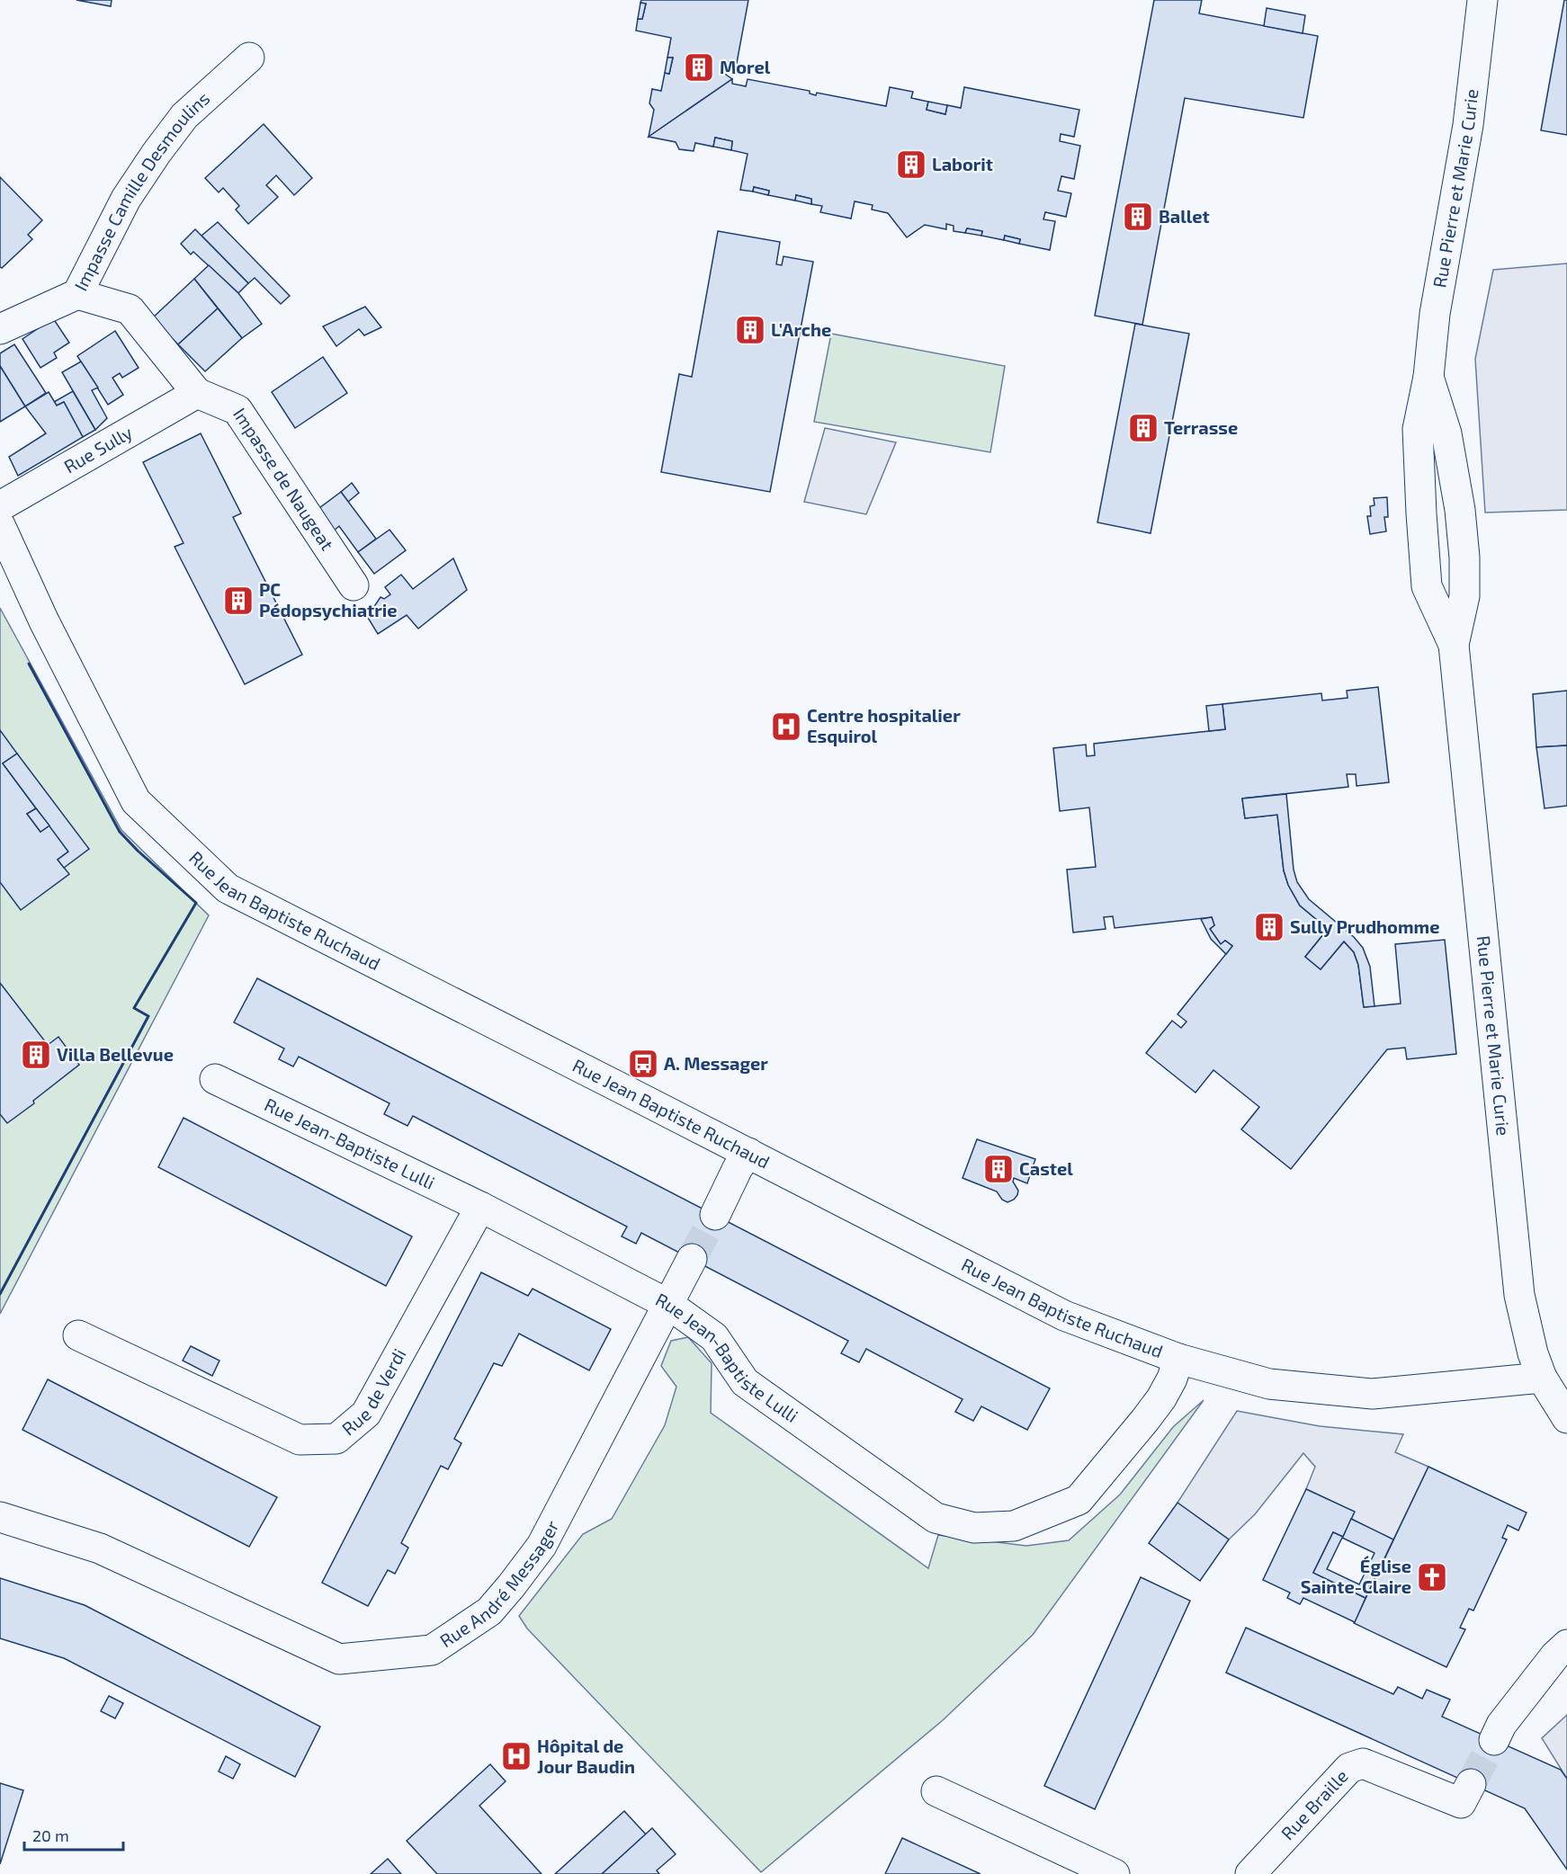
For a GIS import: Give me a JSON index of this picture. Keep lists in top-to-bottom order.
{
  "streets": {
    "street": [
      "Rue Pierre et Marie Curie",
      "Impasse Camille Desmoulins",
      "Rue Sully",
      "Impasse de Naugeat",
      "Rue Jean Baptiste Ruchaud",
      "Rue Jean-Baptiste Lulli",
      "Rue de Verdi",
      "Rue André Messager",
      "Rue Braille"
    ]
  },
  "crossings": [
    ["Rue Pierre et Marie Curie", "Rue Jean Baptiste Ruchaud"],
    ["Impasse Camille Desmoulins", "Impasse de Naugeat"],
    ["Rue Sully", "Impasse de Naugeat"],
    ["Rue Jean Baptiste Ruchaud", "Rue Jean-Baptiste Lulli"],
    ["Rue Jean-Baptiste Lulli", "Rue de Verdi"],
    ["Rue Jean-Baptiste Lulli", "Rue André Messager"]
  ],
  "places": {
    "building": [
      "Morel",
      "Laborit",
      "Ballet",
      "L'Arche",
      "Terrasse",
      "PC Pédopsychiatrie",
      "Sully Prudhomme",
      "Villa Bellevue",
      "Castel"
    ],
    "hospital": ["Centre hospitalier Esquirol", "Hôpital de Jour Baudin"],
    "bus stop": ["A. Messager"],
    "church": ["Église Sainte-Claire"]
  },
  "scale_bar": "20 m"
}
